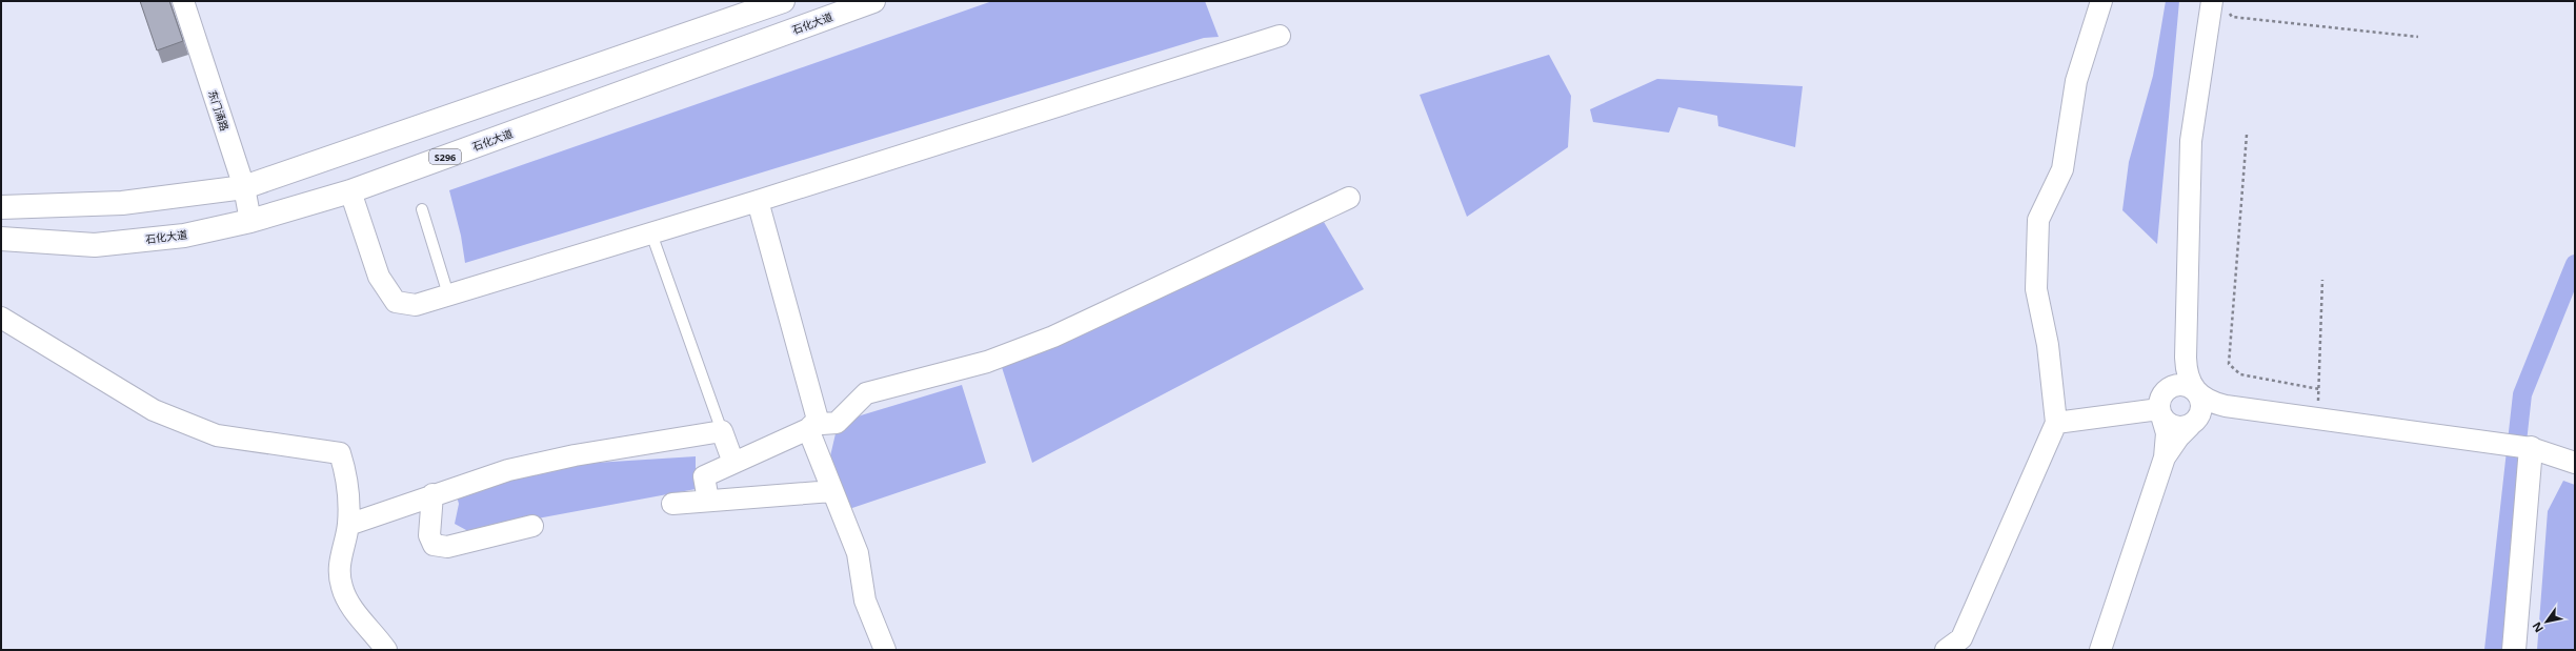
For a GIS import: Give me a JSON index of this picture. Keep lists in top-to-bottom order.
{
  "streets": {
    "main road": ["石化大道", "S296"],
    "street": ["东门涌路"]
  },
  "crossings": [
    ["石化大道", "东门涌路"]
  ],
  "north": "bottom left"
}
